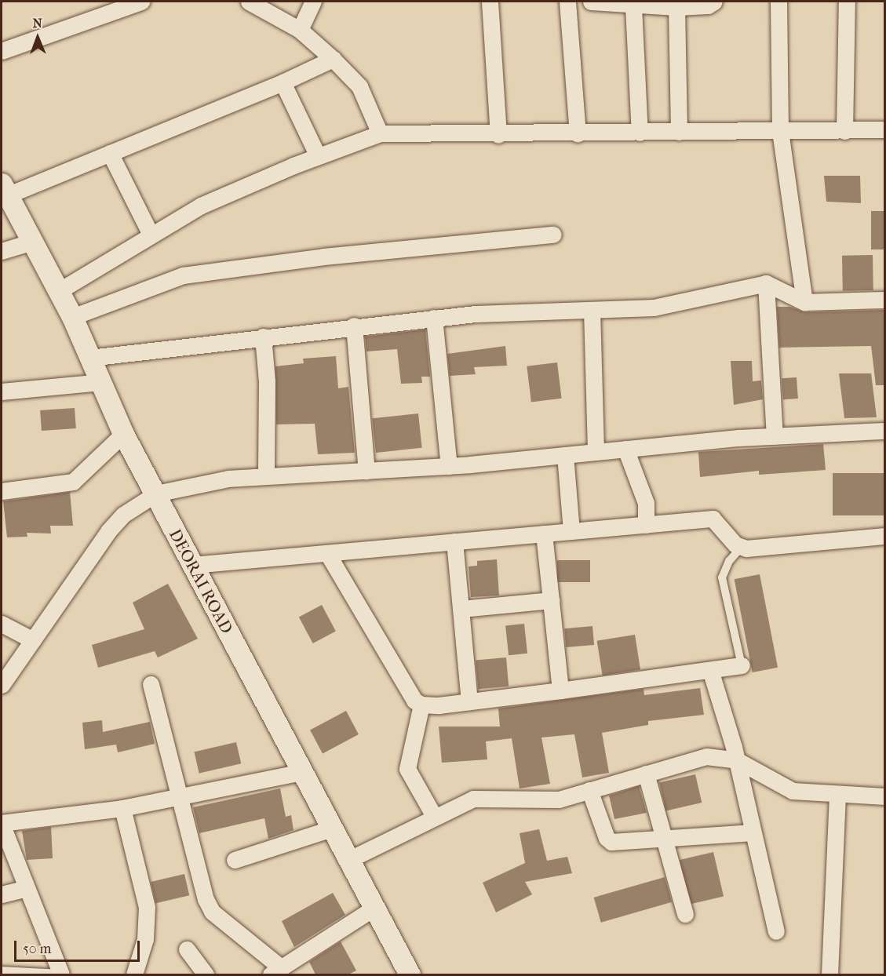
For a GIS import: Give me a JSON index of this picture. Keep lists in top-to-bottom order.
{
  "streets": {
    "street": ["DEORAI ROAD"]
  },
  "scale_bar": "50 m",
  "north": "top"
}
